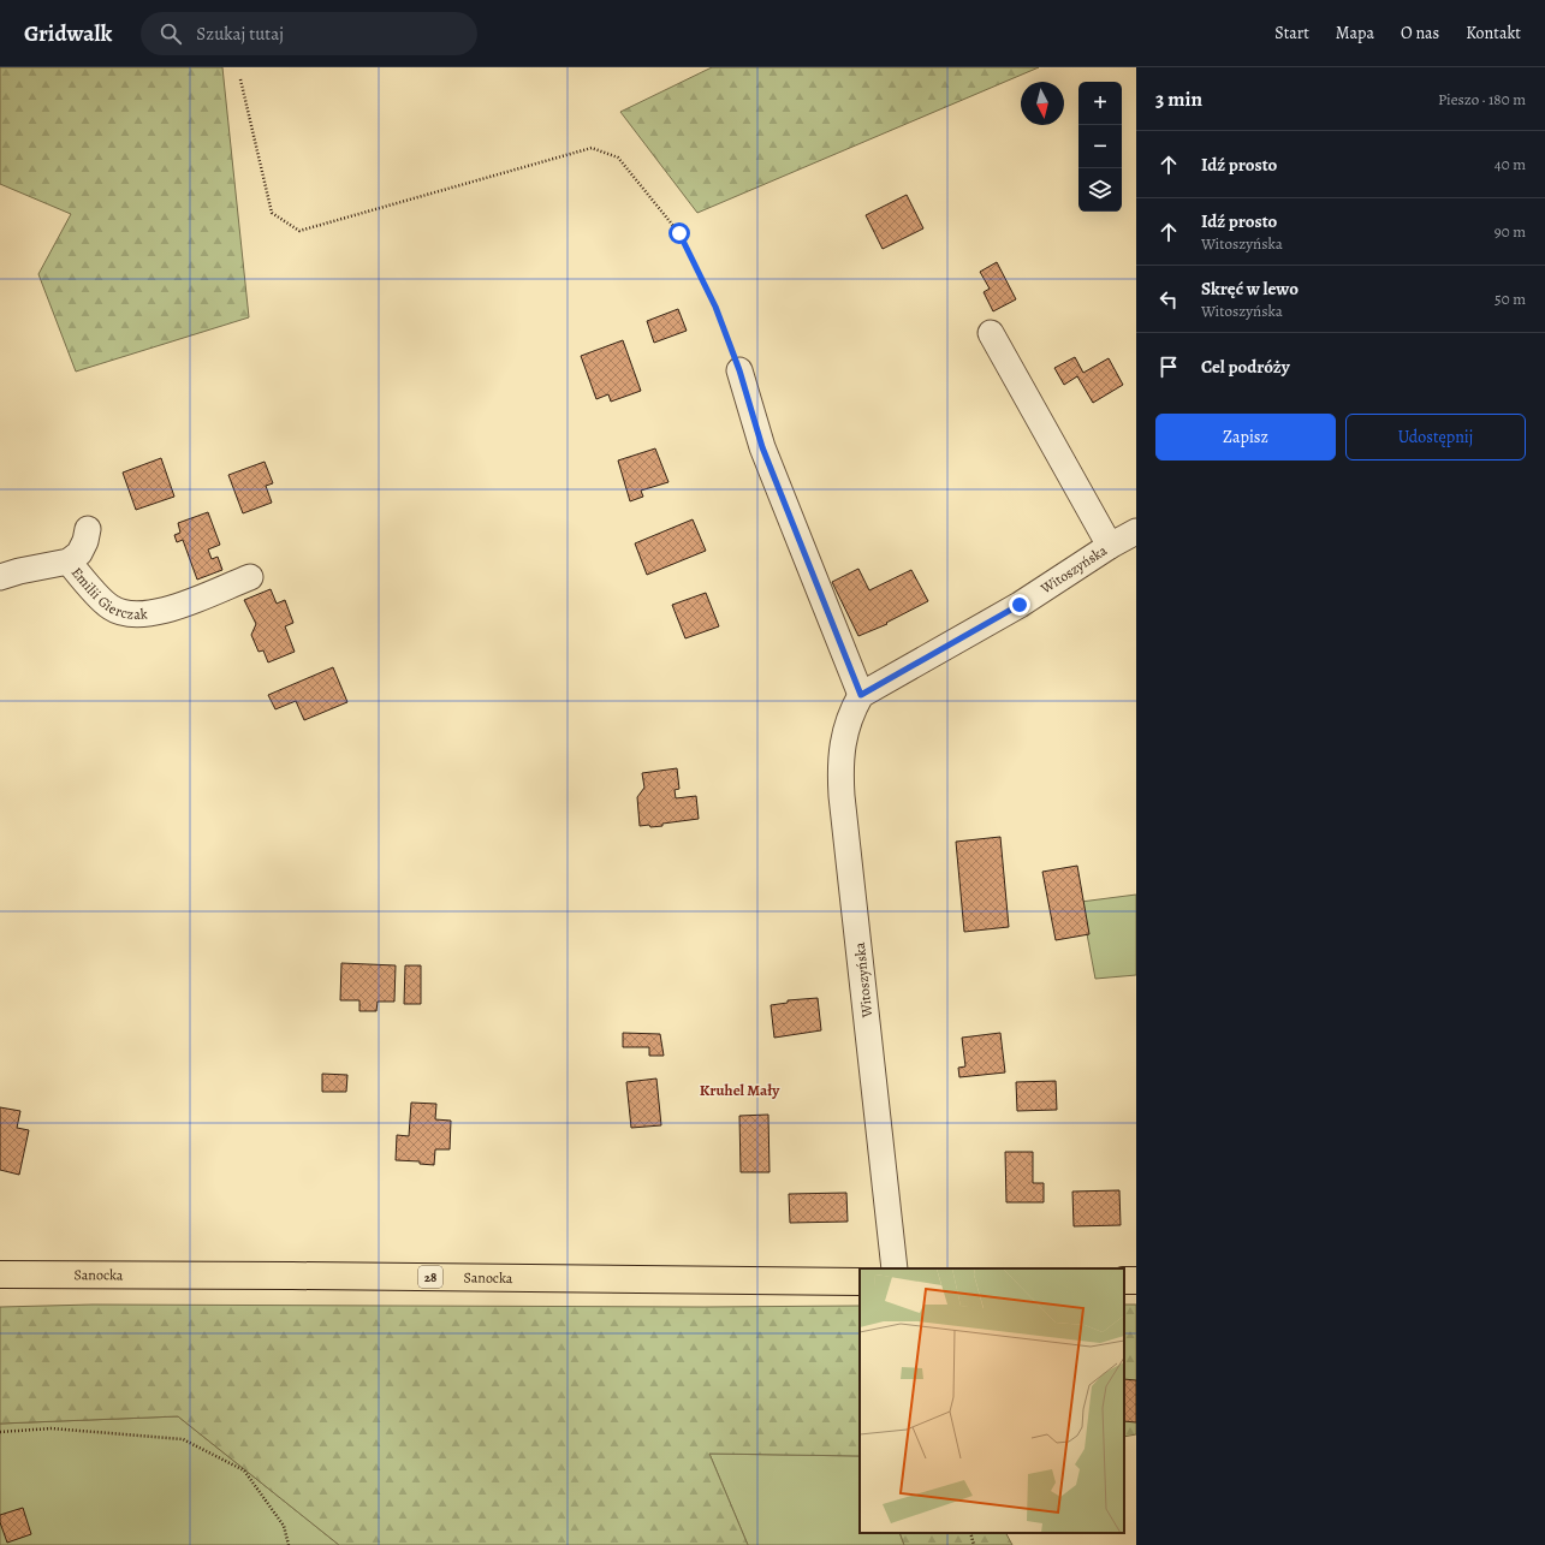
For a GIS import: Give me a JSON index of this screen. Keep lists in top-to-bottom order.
{
  "streets": {
    "main road": ["Sanocka", "28"],
    "street": ["Witoszyńska", "Emilii Gierczak"]
  },
  "districts": ["Kruhel Mały"],
  "north": "bottom",
  "page": {
    "header": "Gridwalk",
    "search": "Szukaj tutaj",
    "nav": [
      "Start",
      "Mapa",
      "O nas",
      "Kontakt"
    ],
    "heading": ["3 min", "Pieszo · 180 m"],
    "map_buttons": ["+", "−"],
    "list": [
      ["Idź prosto", "40 m"],
      ["Idź prosto", "Witoszyńska", "90 m"],
      ["Skręć w lewo", "Witoszyńska", "50 m"],
      "Cel podróży"
    ],
    "buttons": ["Zapisz", "Udostępnij"]
  }
}
